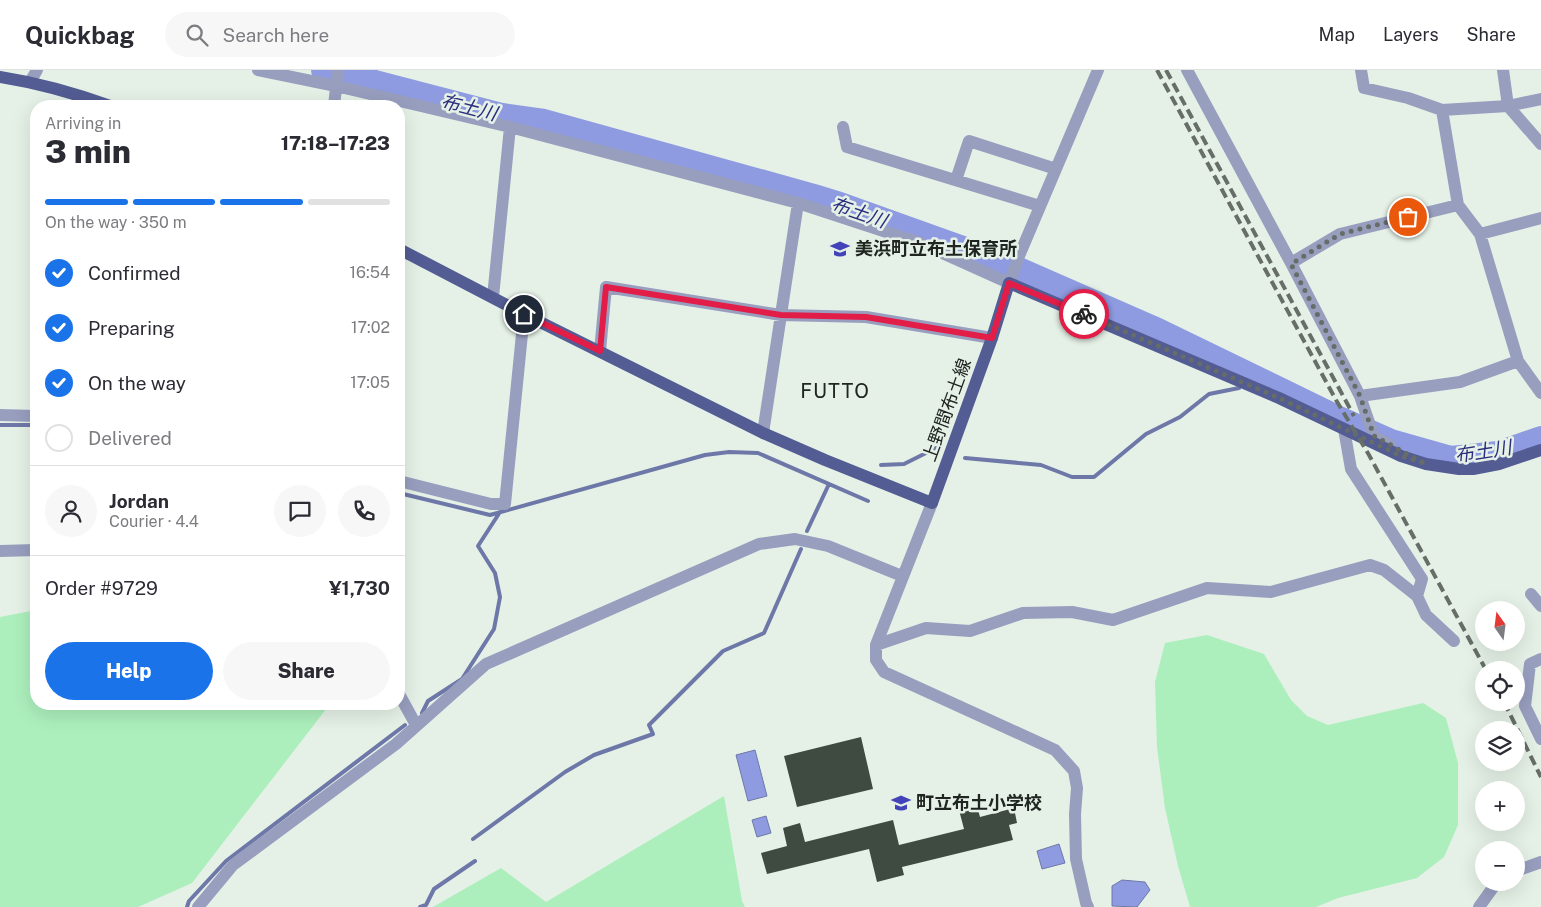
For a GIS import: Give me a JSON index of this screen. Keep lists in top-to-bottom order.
{
  "streets": {
    "main road": ["上野間布土線"]
  },
  "districts": ["FUTTO"],
  "water": ["布土川"],
  "places": {
    "school or university": ["美浜町立布土保育所", "町立布土小学校"]
  },
  "north": "top",
  "page": {
    "header": "Quickbag",
    "search": "Search here",
    "nav": ["Map", "Layers", "Share"],
    "heading": ["3 min", "Arriving in", "17:18–17:23"],
    "panel": [
      "Jordan",
      "Courier · 4.4",
      "Order #9729",
      "¥1,730"
    ],
    "bar": "On the way · 350 m",
    "list": [
      ["Confirmed", "16:54"],
      ["Preparing", "17:02"],
      ["On the way", "17:05"],
      "Delivered"
    ],
    "map_buttons": ["+", "−"],
    "buttons": ["Help", "Share"]
  }
}
